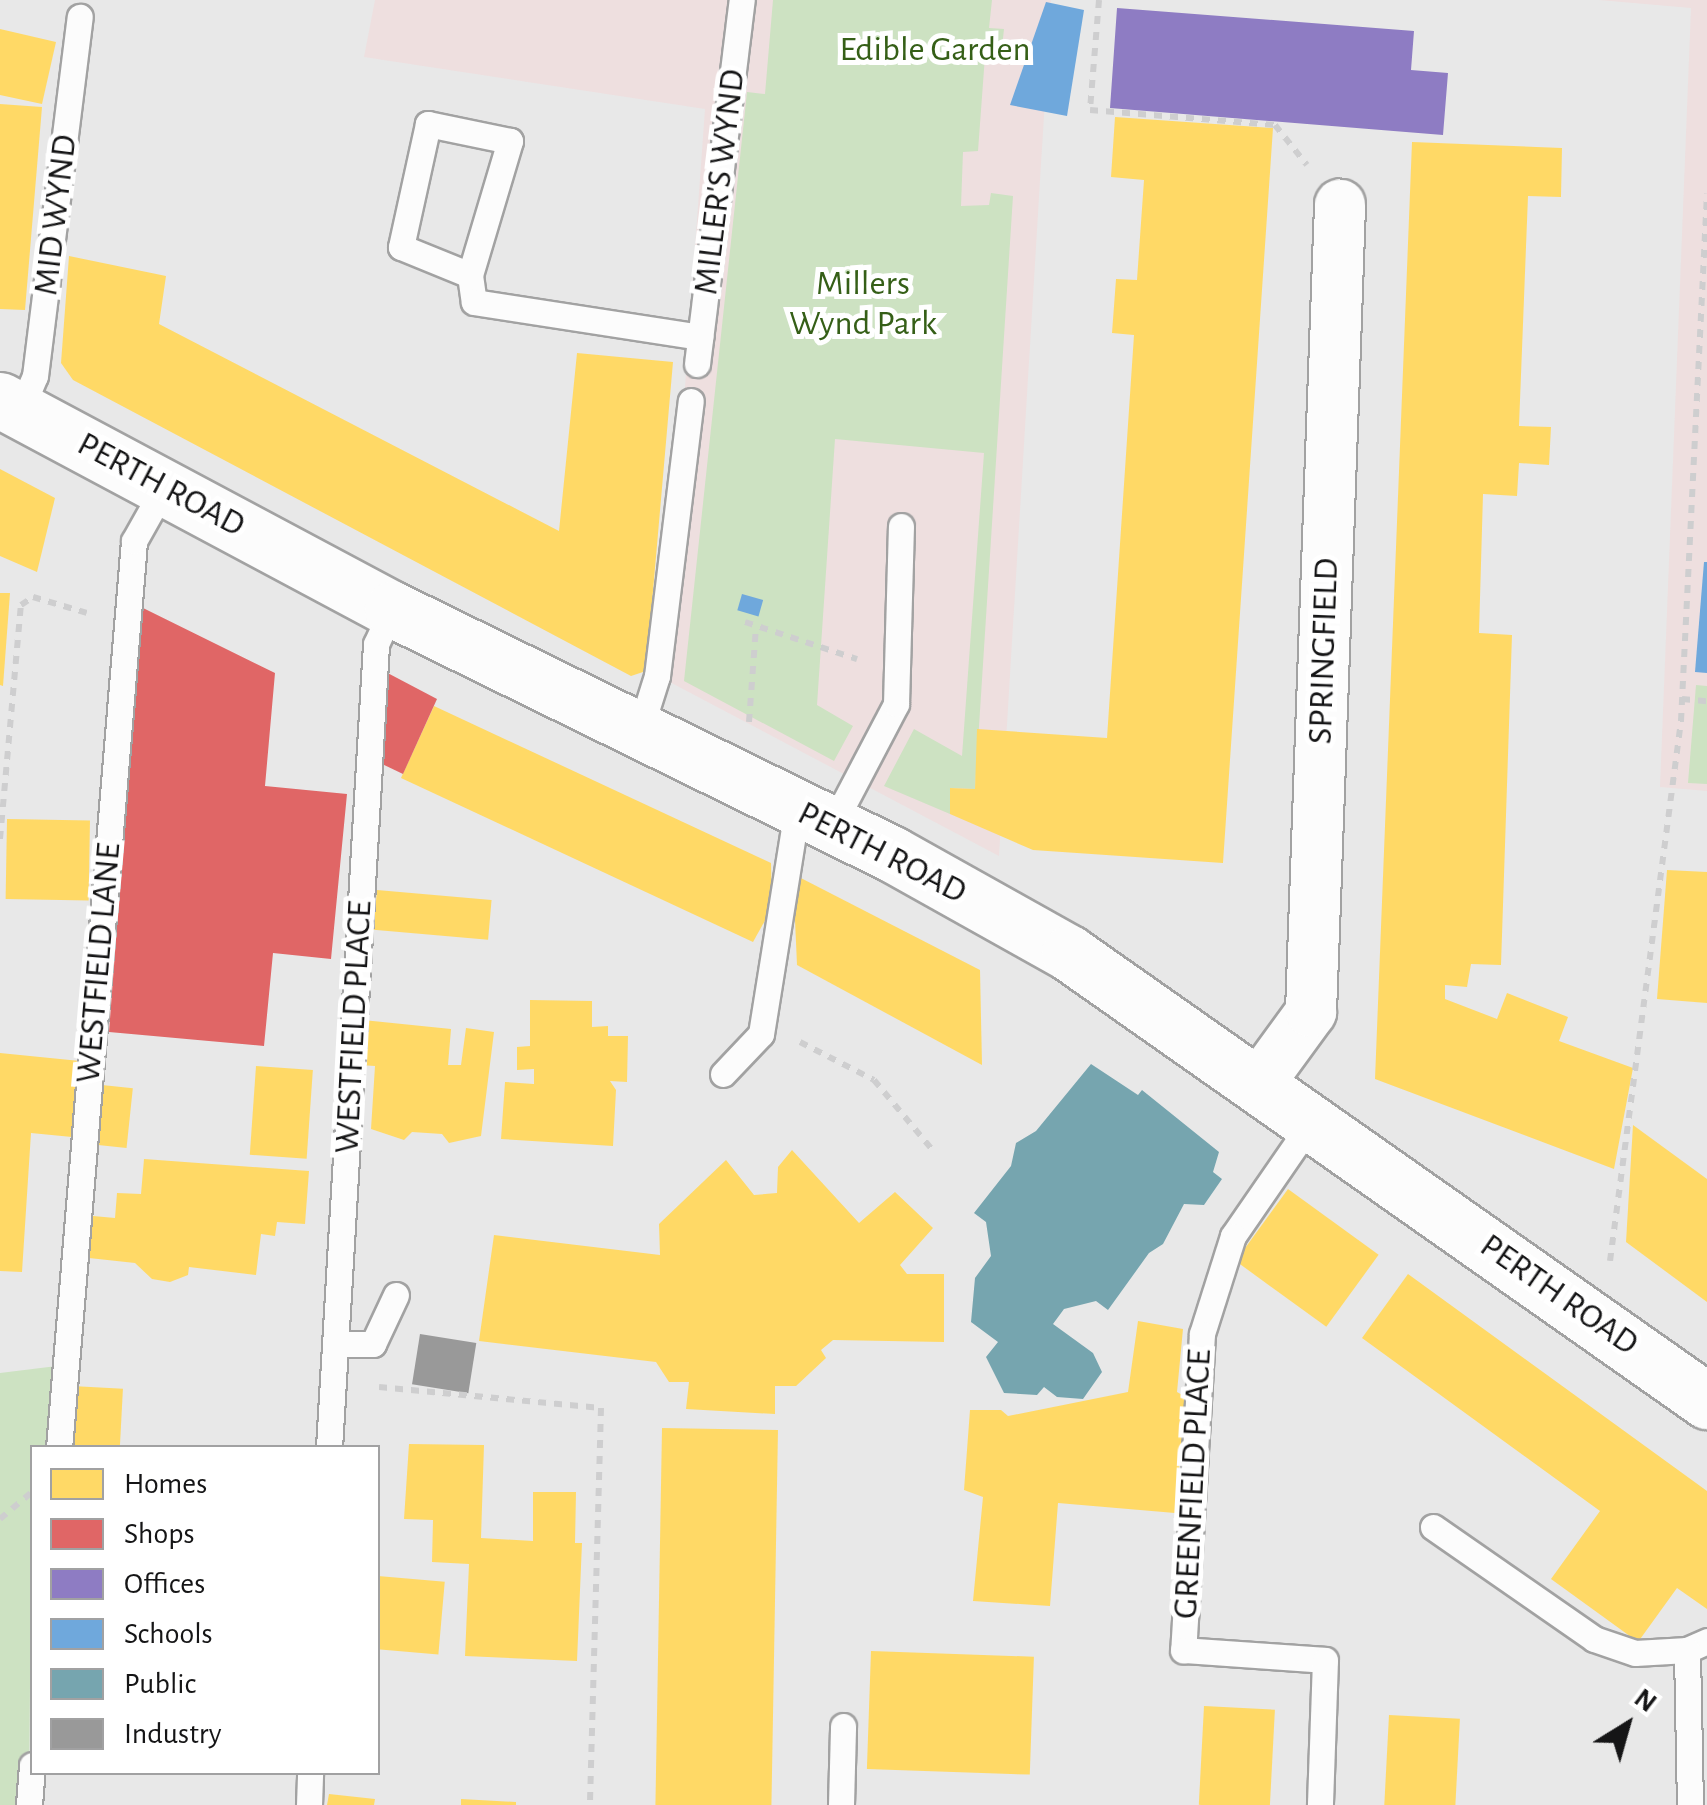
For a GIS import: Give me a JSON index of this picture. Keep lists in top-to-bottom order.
{
  "streets": {
    "street": ["PERTH ROAD", "SPRINGFIELD"],
    "lane": [
      "MILLER'S WYND",
      "MID WYND",
      "WESTFIELD LANE",
      "WESTFIELD PLACE",
      "GREENFIELD PLACE"
    ]
  },
  "crossings": [
    ["MID WYND", "PERTH ROAD"],
    ["PERTH ROAD", "SPRINGFIELD"],
    ["PERTH ROAD", "WESTFIELD LANE"],
    ["PERTH ROAD", "WESTFIELD PLACE"],
    ["PERTH ROAD", "GREENFIELD PLACE"]
  ],
  "parks": ["Edible Garden", "Millers Wynd Park"],
  "legend": [
    "Homes",
    "Shops",
    "Offices",
    "Schools",
    "Public",
    "Industry"
  ],
  "north": "top right"
}
